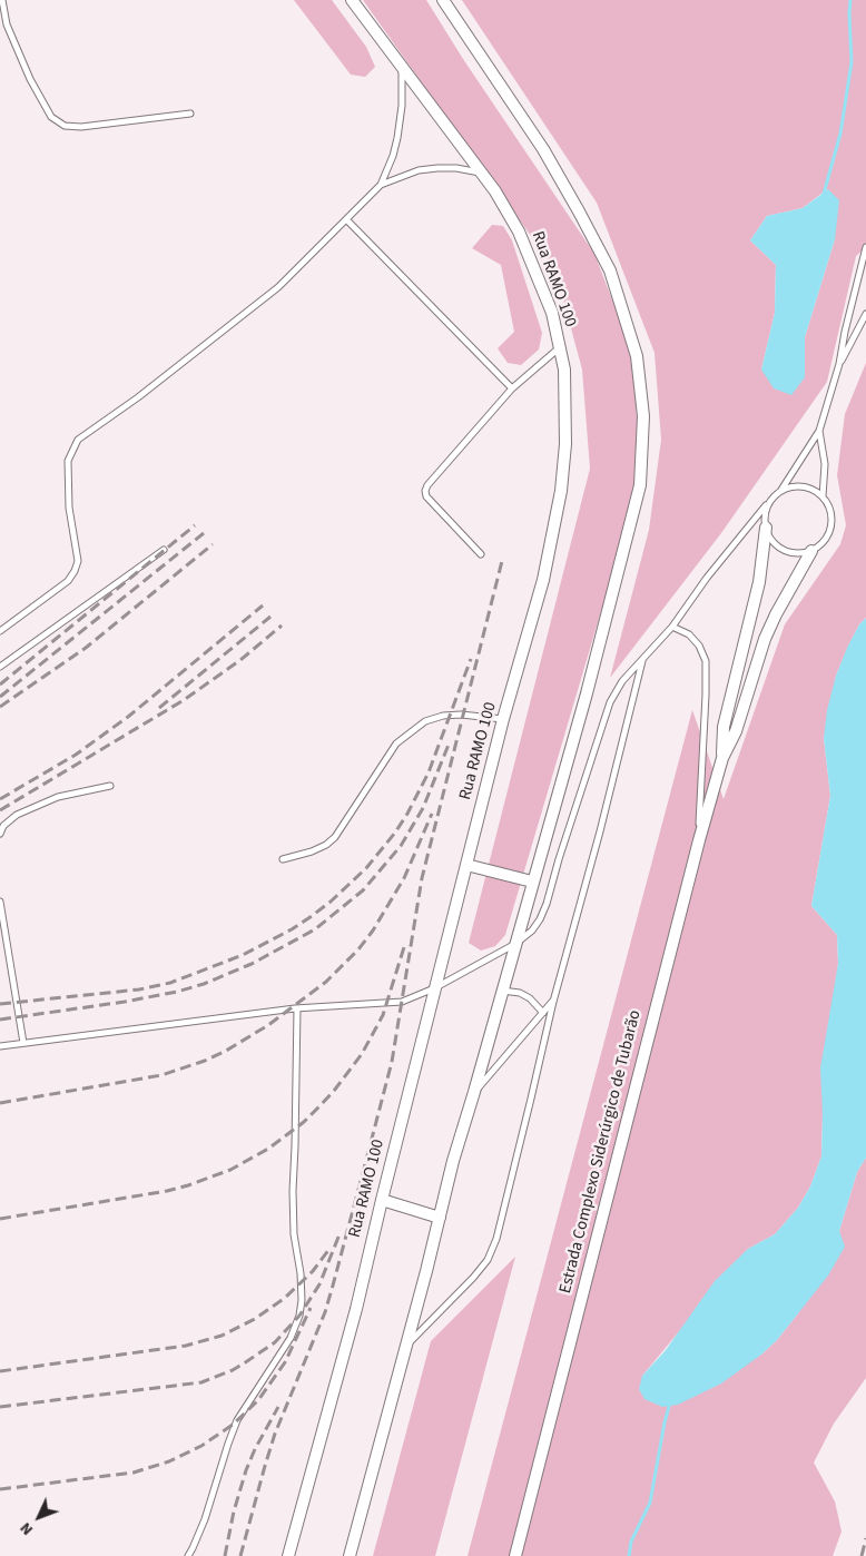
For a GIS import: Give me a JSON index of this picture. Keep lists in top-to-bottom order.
{
  "streets": {
    "street": ["Rua RAMO 100", "Estrada Complexo Siderúrgico de Tubarão"]
  },
  "north": "bottom left"
}
